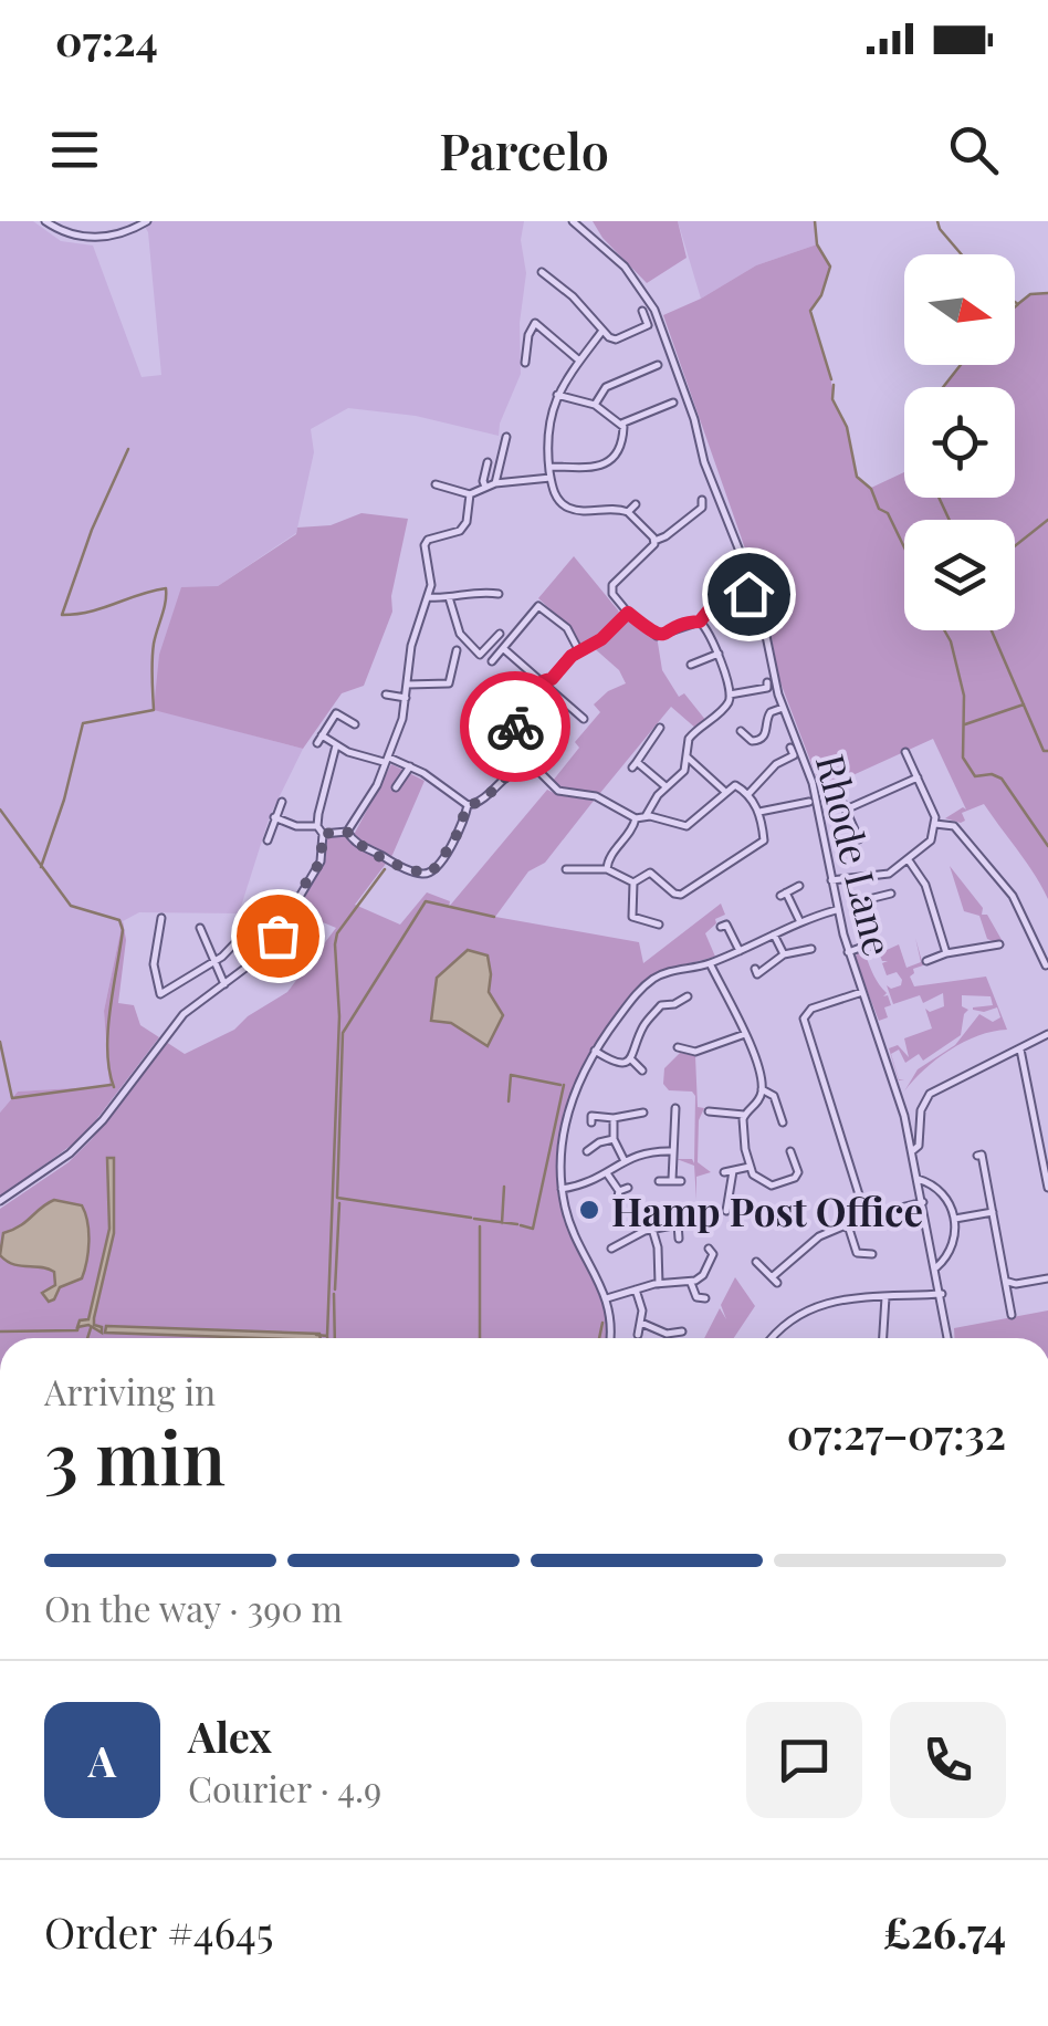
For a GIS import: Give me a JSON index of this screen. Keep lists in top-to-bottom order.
{
  "streets": {
    "street": ["Rhode Lane"]
  },
  "places": ["Hamp Post Office"],
  "north": "right",
  "page": {
    "status": "07:24",
    "header": "Parcelo",
    "heading": ["3 min", "Arriving in", "07:27–07:32"],
    "panel": [
      "Alex",
      "Courier · 4.9",
      "Order #4645",
      "£26.74"
    ],
    "bar": "On the way · 390 m",
    "round": "A"
  }
}
